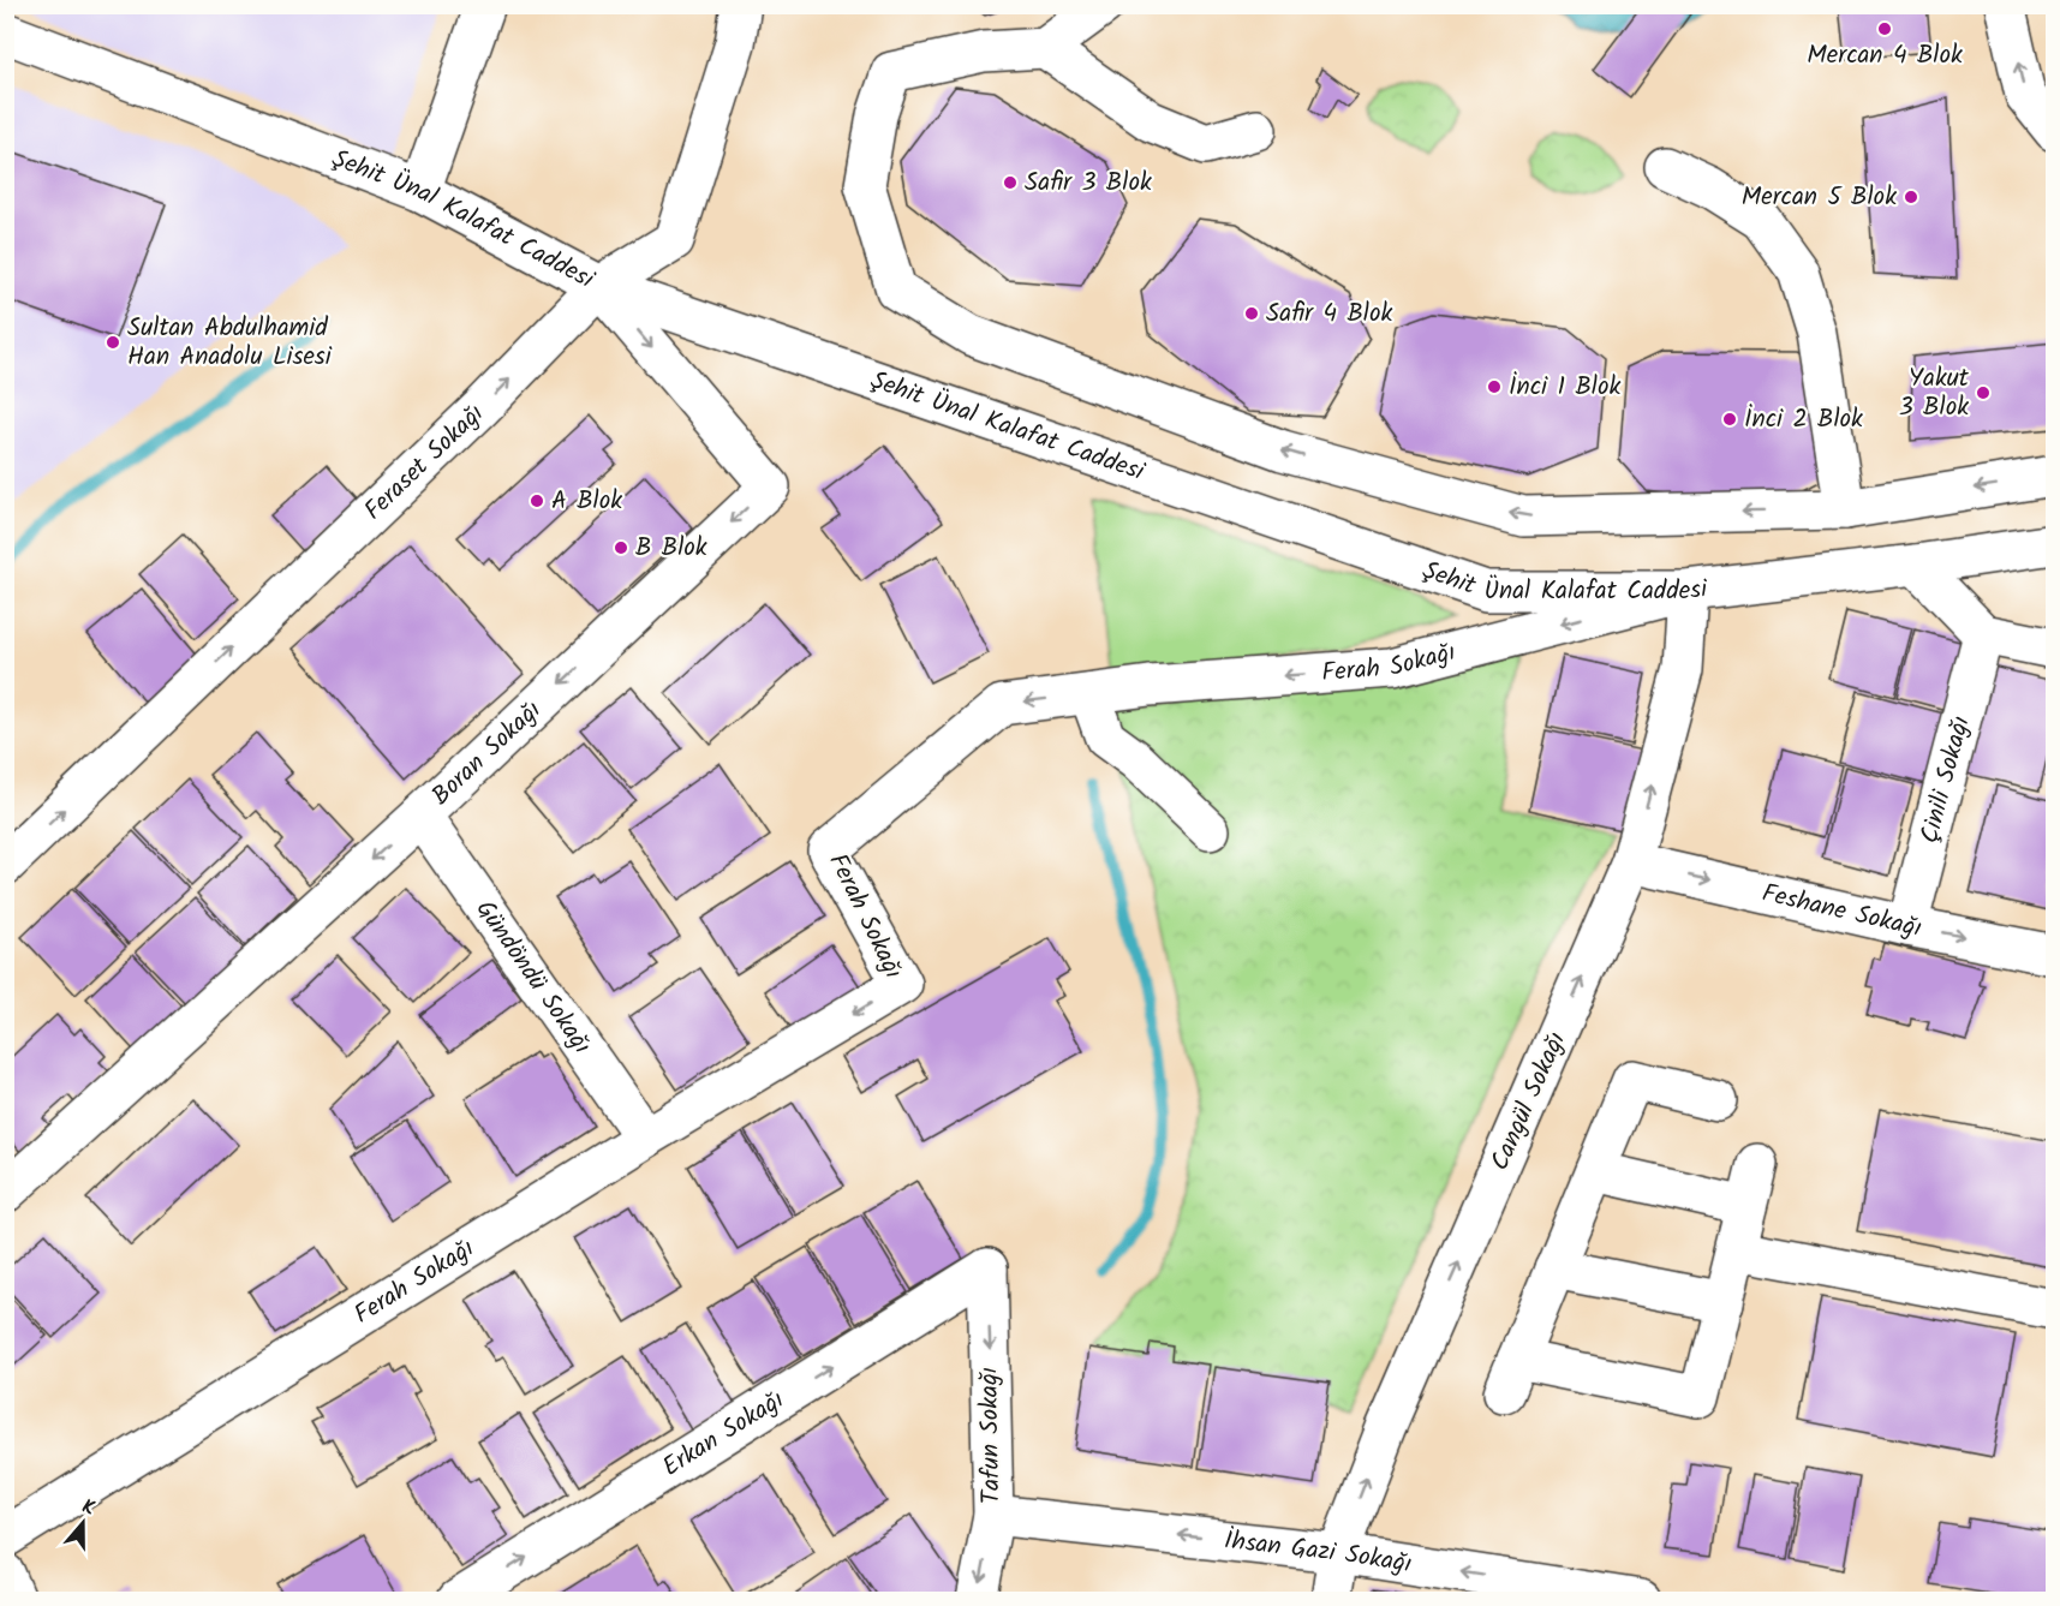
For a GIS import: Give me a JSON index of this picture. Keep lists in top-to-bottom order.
{
  "streets": {
    "street": [
      "Şehit Ünal Kalafat Caddesi",
      "Feraset Sokağı",
      "Ferah Sokağı",
      "Boran Sokağı",
      "Çinili Sokağı",
      "Feshane Sokağı",
      "Gündöndü Sokağı",
      "Cangül Sokağı",
      "Erkan Sokağı",
      "Tafun Sokağı",
      "İhsan Gazi Sokağı"
    ]
  },
  "crossings": [
    ["Şehit Ünal Kalafat Caddesi", "Feraset Sokağı"],
    ["Şehit Ünal Kalafat Caddesi", "Ferah Sokağı"],
    ["Şehit Ünal Kalafat Caddesi", "Boran Sokağı"],
    ["Şehit Ünal Kalafat Caddesi", "Cangül Sokağı"],
    ["Feraset Sokağı", "Boran Sokağı"],
    ["Ferah Sokağı", "Gündöndü Sokağı"],
    ["Ferah Sokağı", "Cangül Sokağı"],
    ["Boran Sokağı", "Gündöndü Sokağı"],
    ["Çinili Sokağı", "Feshane Sokağı"],
    ["Feshane Sokağı", "Cangül Sokağı"],
    ["Cangül Sokağı", "İhsan Gazi Sokağı"],
    ["Erkan Sokağı", "Tafun Sokağı"],
    ["Tafun Sokağı", "İhsan Gazi Sokağı"]
  ],
  "one_way": [
    "Feraset Sokağı",
    "Ferah Sokağı",
    "Boran Sokağı",
    "Cangül Sokağı",
    "Erkan Sokağı",
    "Tafun Sokağı",
    "İhsan Gazi Sokağı"
  ],
  "places": [
    "Mercan 4 Blok",
    "Safir 3 Blok",
    "Mercan 5 Blok",
    "Safir 4 Blok",
    "Sultan Abdulhamid Han Anadolu Lisesi",
    "İnci 1 Blok",
    "Yakut 3 Blok",
    "İnci 2 Blok",
    "A Blok",
    "B Blok"
  ],
  "north": "top"
}
